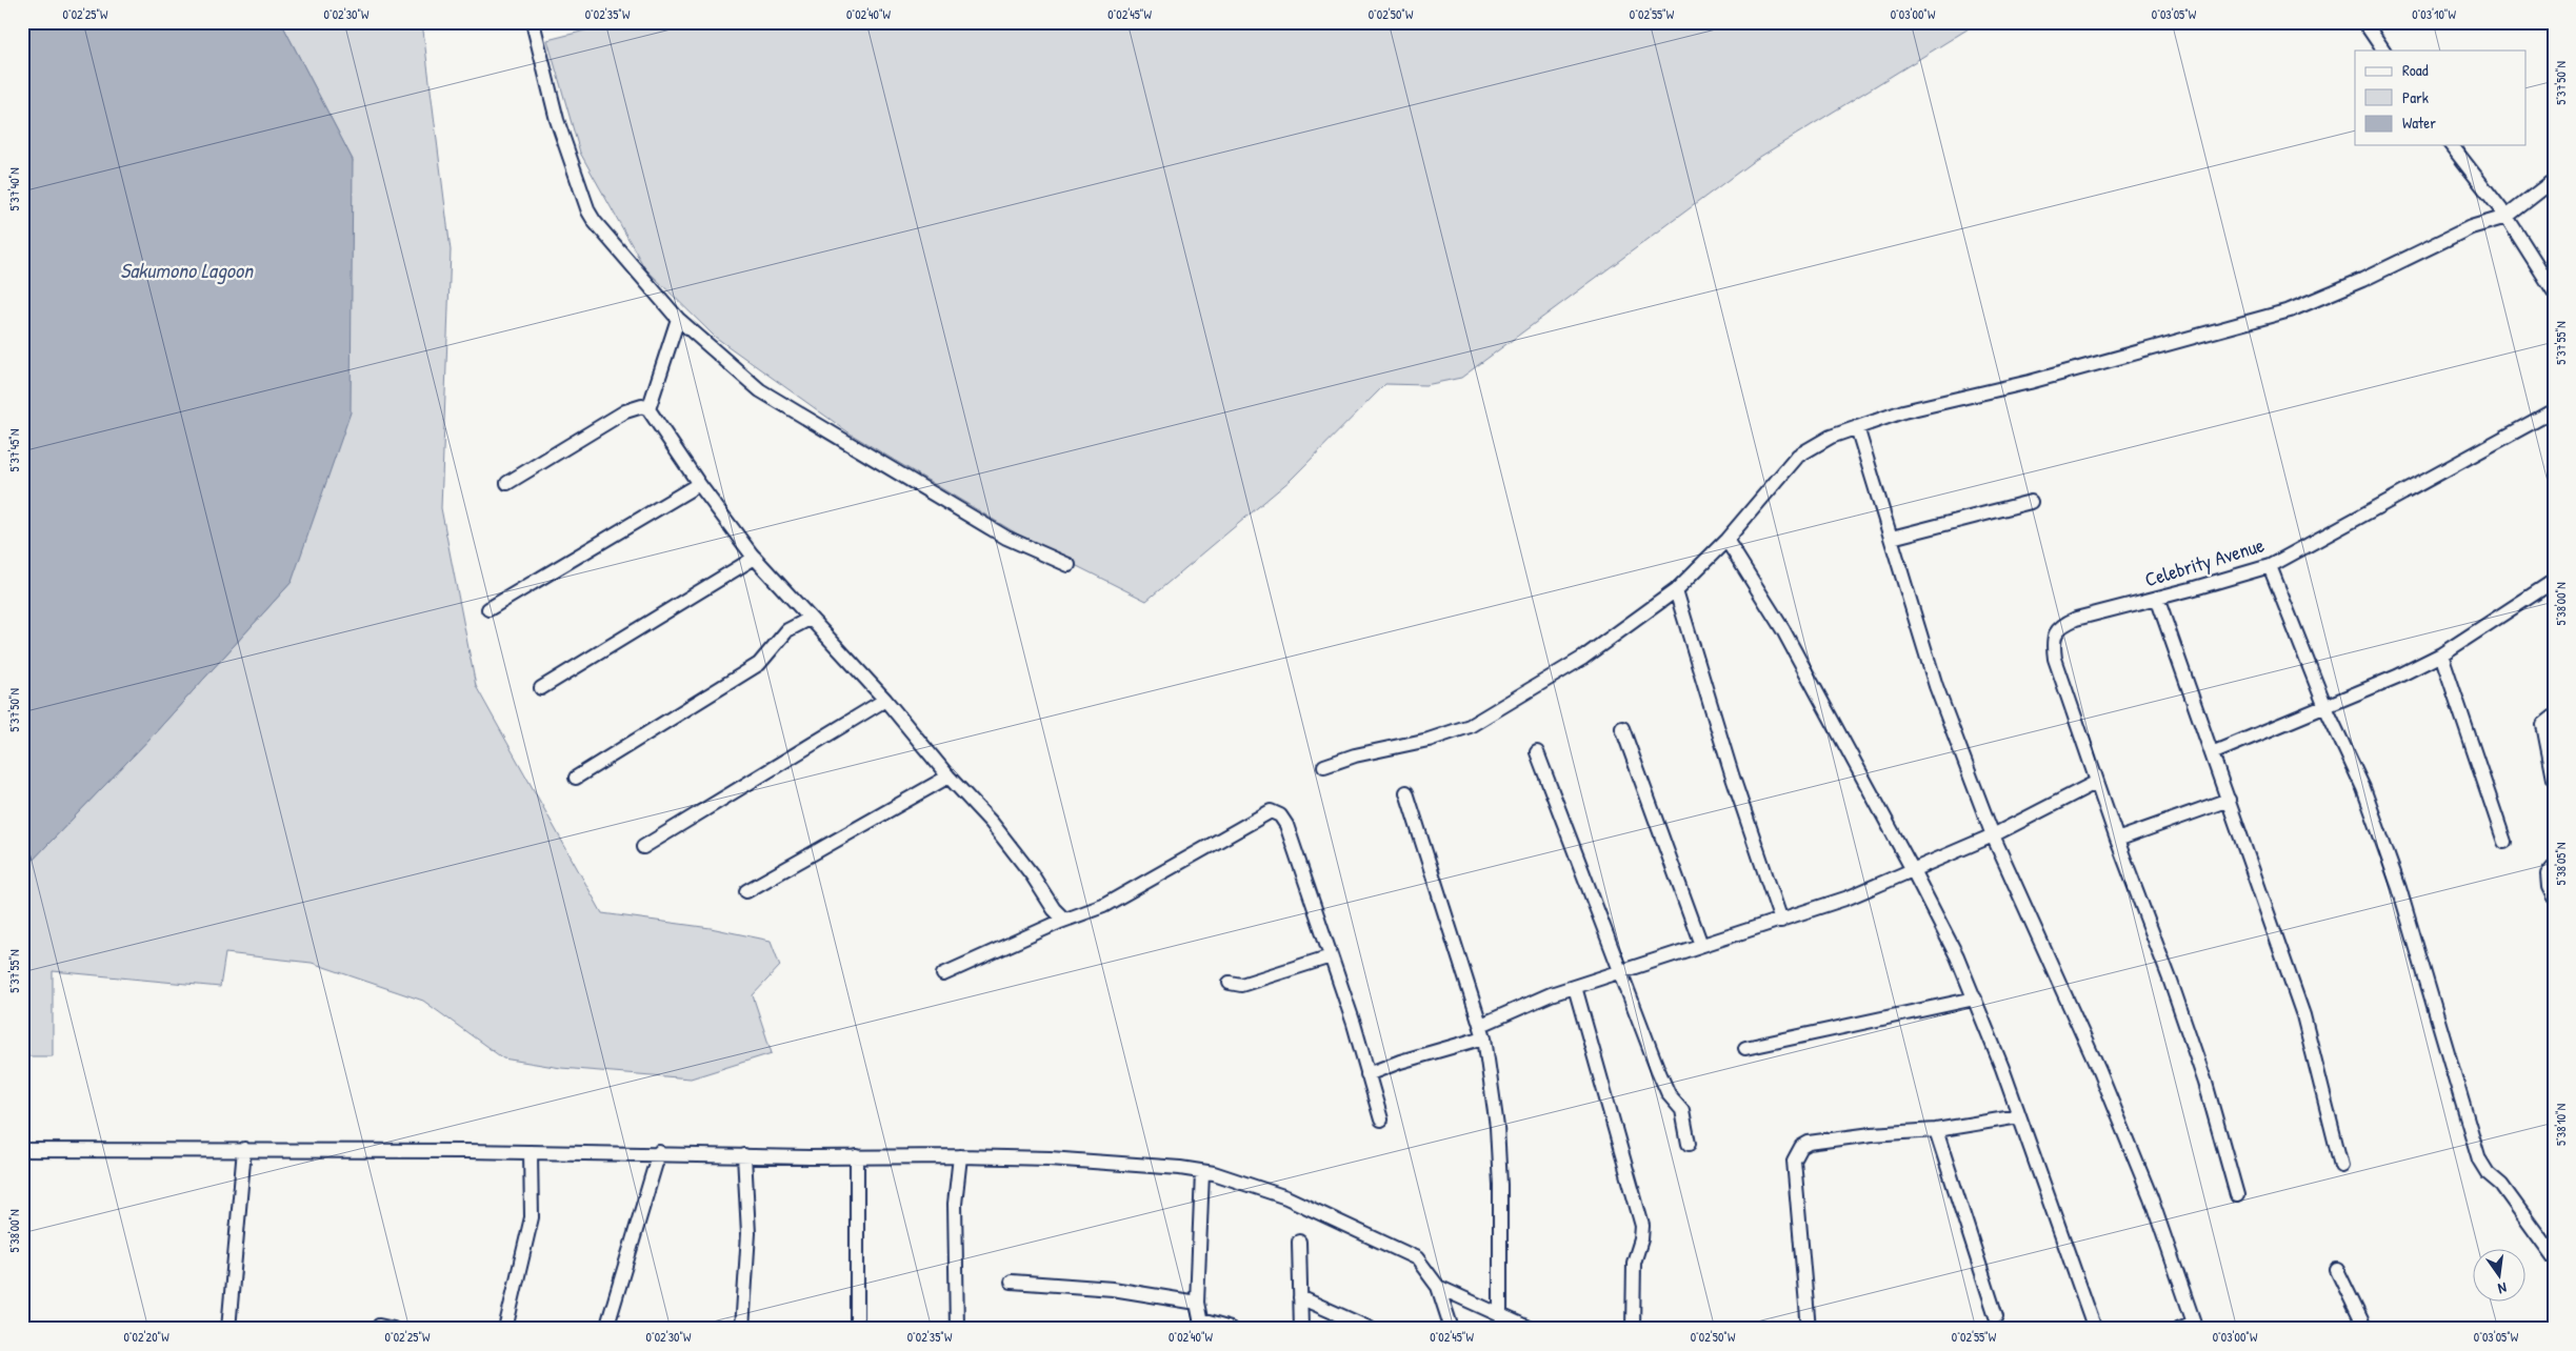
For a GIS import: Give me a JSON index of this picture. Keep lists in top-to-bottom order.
{
  "streets": {
    "street": ["Celebrity Avenue"]
  },
  "water": ["Sakumono Lagoon"],
  "legend": ["Road", "Park", "Water"],
  "north": "bottom",
  "coordinates": [
    "0°02'25\"W",
    "0°02'30\"W",
    "0°02'35\"W",
    "0°02'40\"W",
    "0°02'45\"W",
    "0°02'50\"W",
    "0°02'55\"W",
    "0°03'00\"W",
    "0°03'05\"W",
    "0°03'10\"W",
    "5°37'50\"N",
    "5°37'40\"N",
    "5°37'55\"N",
    "5°37'45\"N",
    "5°38'00\"N",
    "5°38'05\"N",
    "5°38'10\"N",
    "0°02'20\"W"
  ]
}
